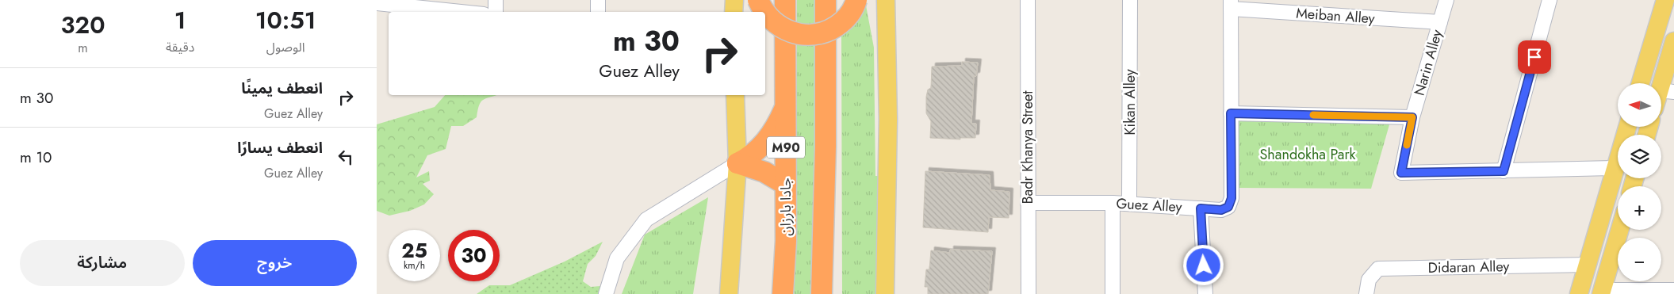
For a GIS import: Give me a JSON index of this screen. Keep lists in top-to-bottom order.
{
  "streets": {
    "highway": ["M90", "جادا بارزان"],
    "street": [
      "Meiban Alley",
      "Narin Alley",
      "Kikan Alley",
      "Badr Khanya Street",
      "Guez Alley",
      "Didaran Alley"
    ]
  },
  "crossings": [
    ["Meiban Alley", "Narin Alley"],
    ["Meiban Alley", "Guez Alley"],
    ["Kikan Alley", "Guez Alley"],
    ["Badr Khanya Street", "Guez Alley"]
  ],
  "parks": ["Shandokha Park"],
  "north": "left",
  "page": {
    "eta": [
      "10:51",
      "الوصول",
      "1",
      "دقيقة",
      "320",
      "m"
    ],
    "turn": ["30 m", "Guez Alley"],
    "list": [
      {
        "name": "انعطف يمينًا",
        "note": "Guez Alley",
        "value": "30 m"
      },
      {
        "name": "انعطف يسارًا",
        "note": "Guez Alley",
        "value": "10 m"
      }
    ],
    "map_buttons": ["+", "−"],
    "speed": "25 km/h",
    "limit": "30",
    "buttons": ["خروج", "مشاركة"]
  }
}
